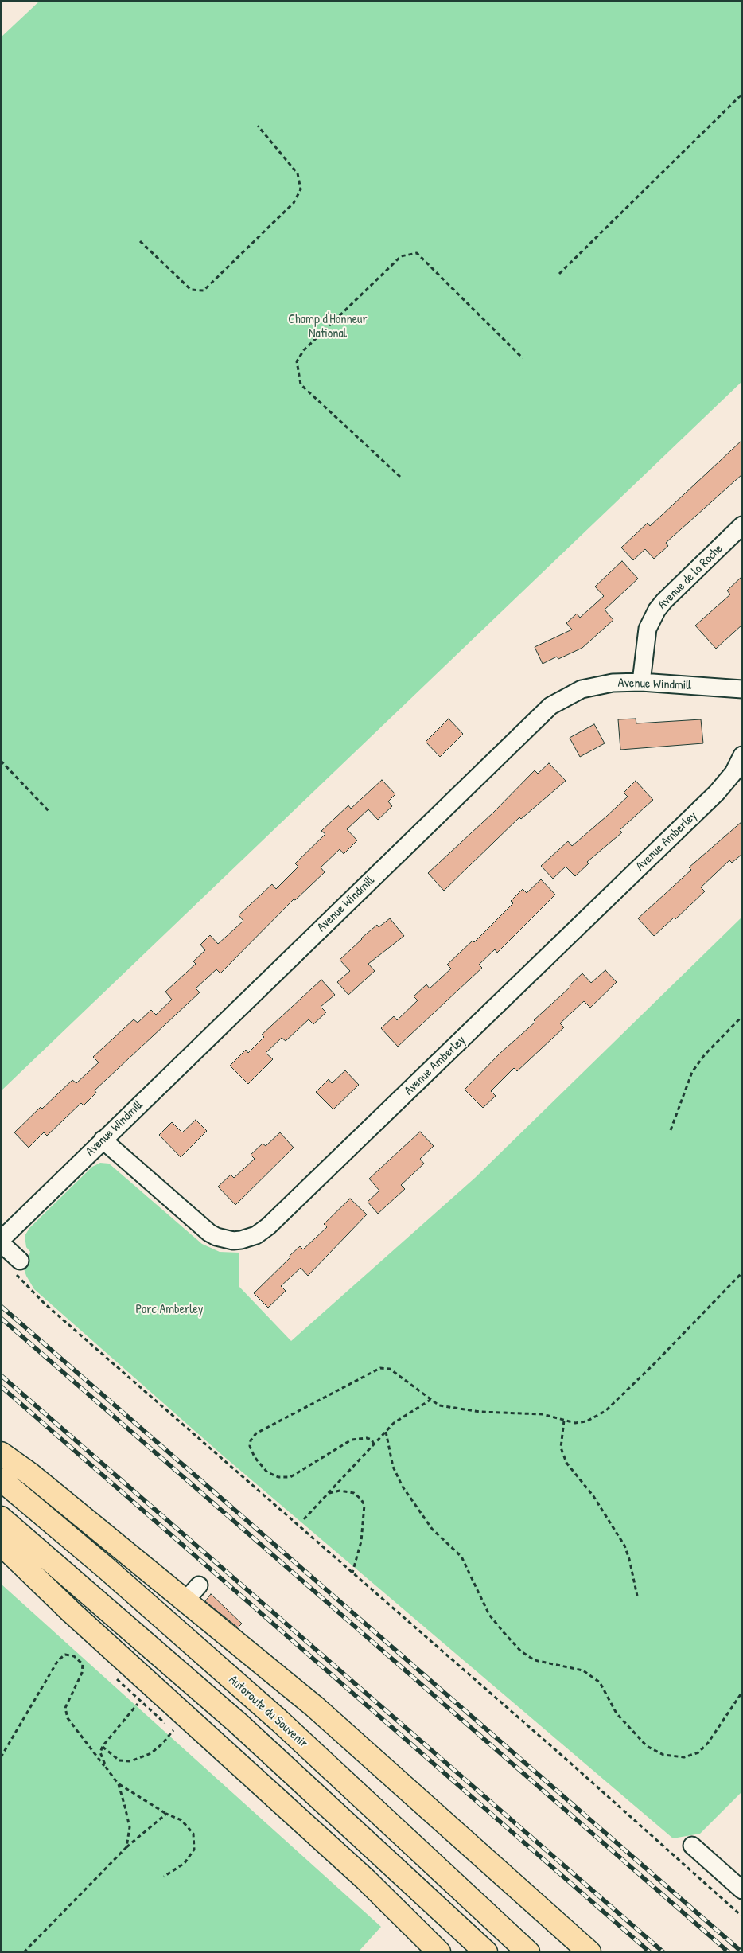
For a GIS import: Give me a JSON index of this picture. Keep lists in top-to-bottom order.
{
  "streets": {
    "highway": ["Autoroute du Souvenir"],
    "street": ["Avenue de la Roche", "Avenue Windmill", "Avenue Amberley"]
  },
  "crossings": [
    ["Avenue de la Roche", "Avenue Windmill"],
    ["Avenue Windmill", "Avenue Amberley"]
  ],
  "parks": ["Champ d'Honneur National", "Parc Amberley"]
}
